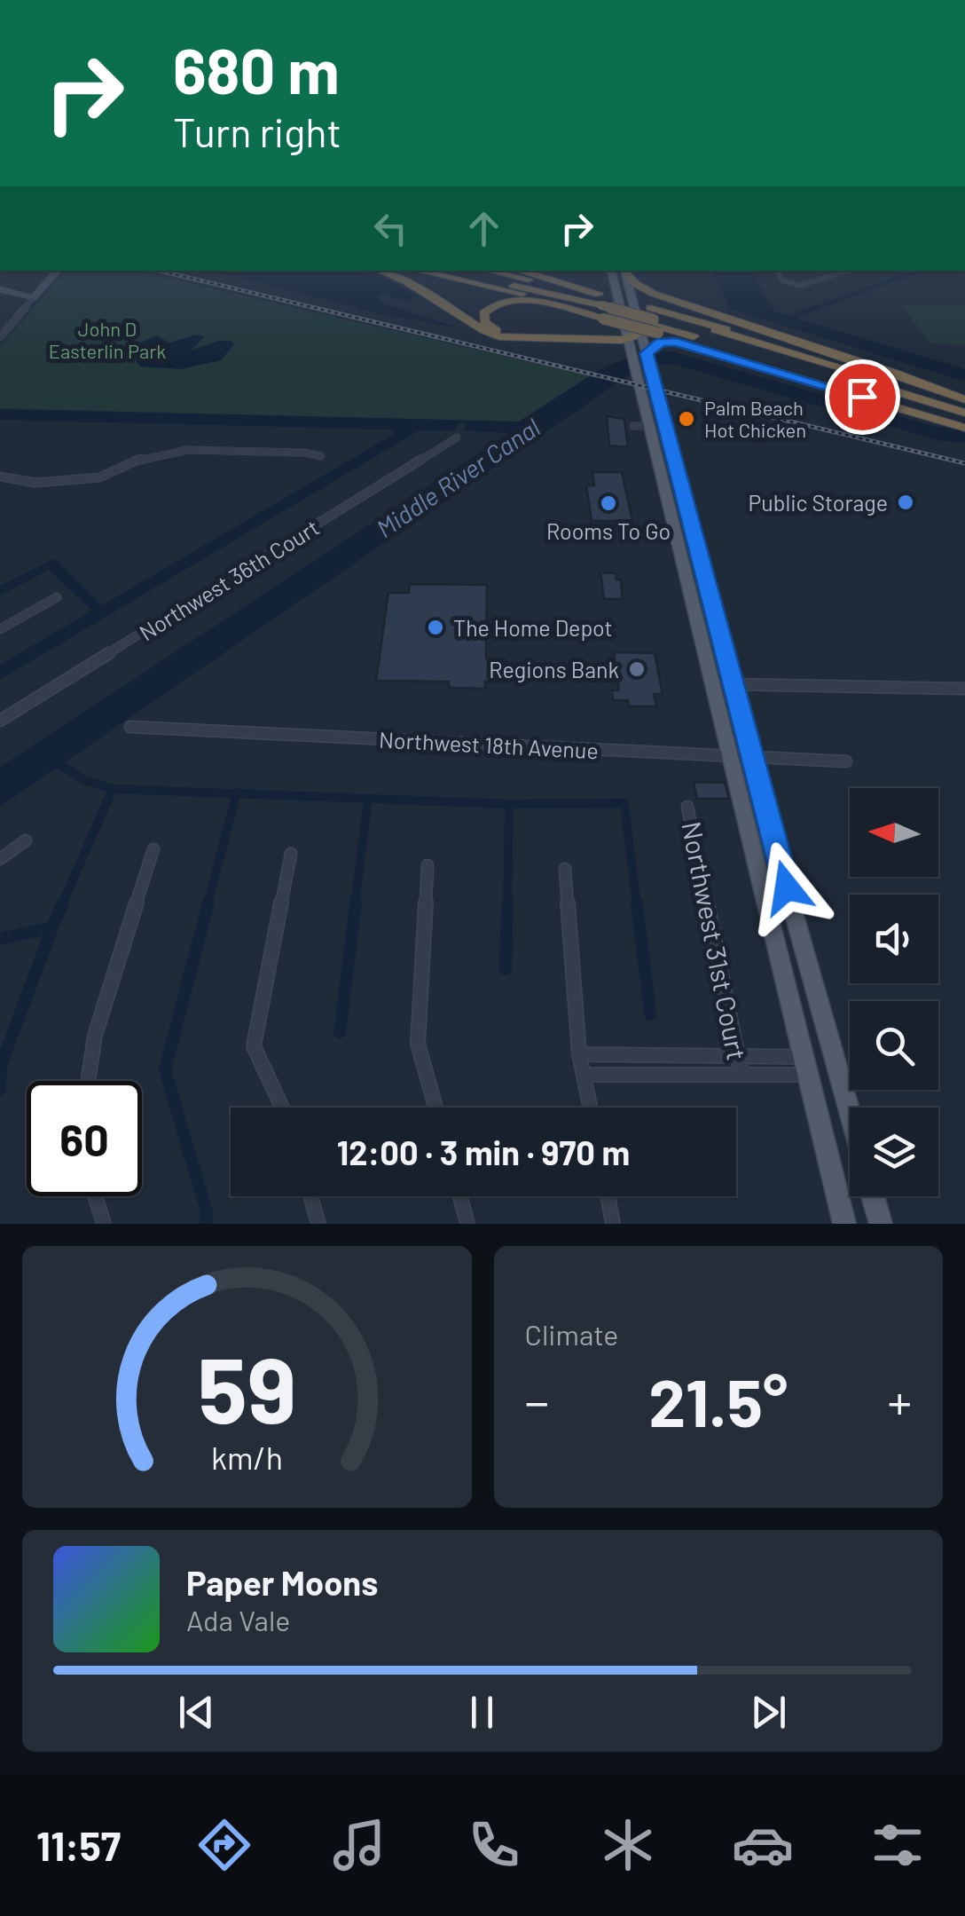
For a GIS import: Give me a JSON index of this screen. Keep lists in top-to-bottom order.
{
  "streets": {
    "street": ["Northwest 36th Court", "Northwest 18th Avenue", "Northwest 31st Court"]
  },
  "water": ["Middle River Canal"],
  "parks": ["John D Easterlin Park"],
  "places": [
    "Palm Beach Hot Chicken",
    "Public Storage",
    "Rooms To Go",
    "The Home Depot",
    "Regions Bank"
  ],
  "north": "left",
  "page": {
    "turn": ["680 m", "Turn right"],
    "limit": "60",
    "trip": "12:00 · 3 min · 970 m",
    "tile": "Climate",
    "heat": ["−", "21.5°", "+"],
    "song": ["Paper Moons", "Ada Vale"],
    "tabs": "11:57",
    "gauge": ["59", "km/h"]
  }
}
